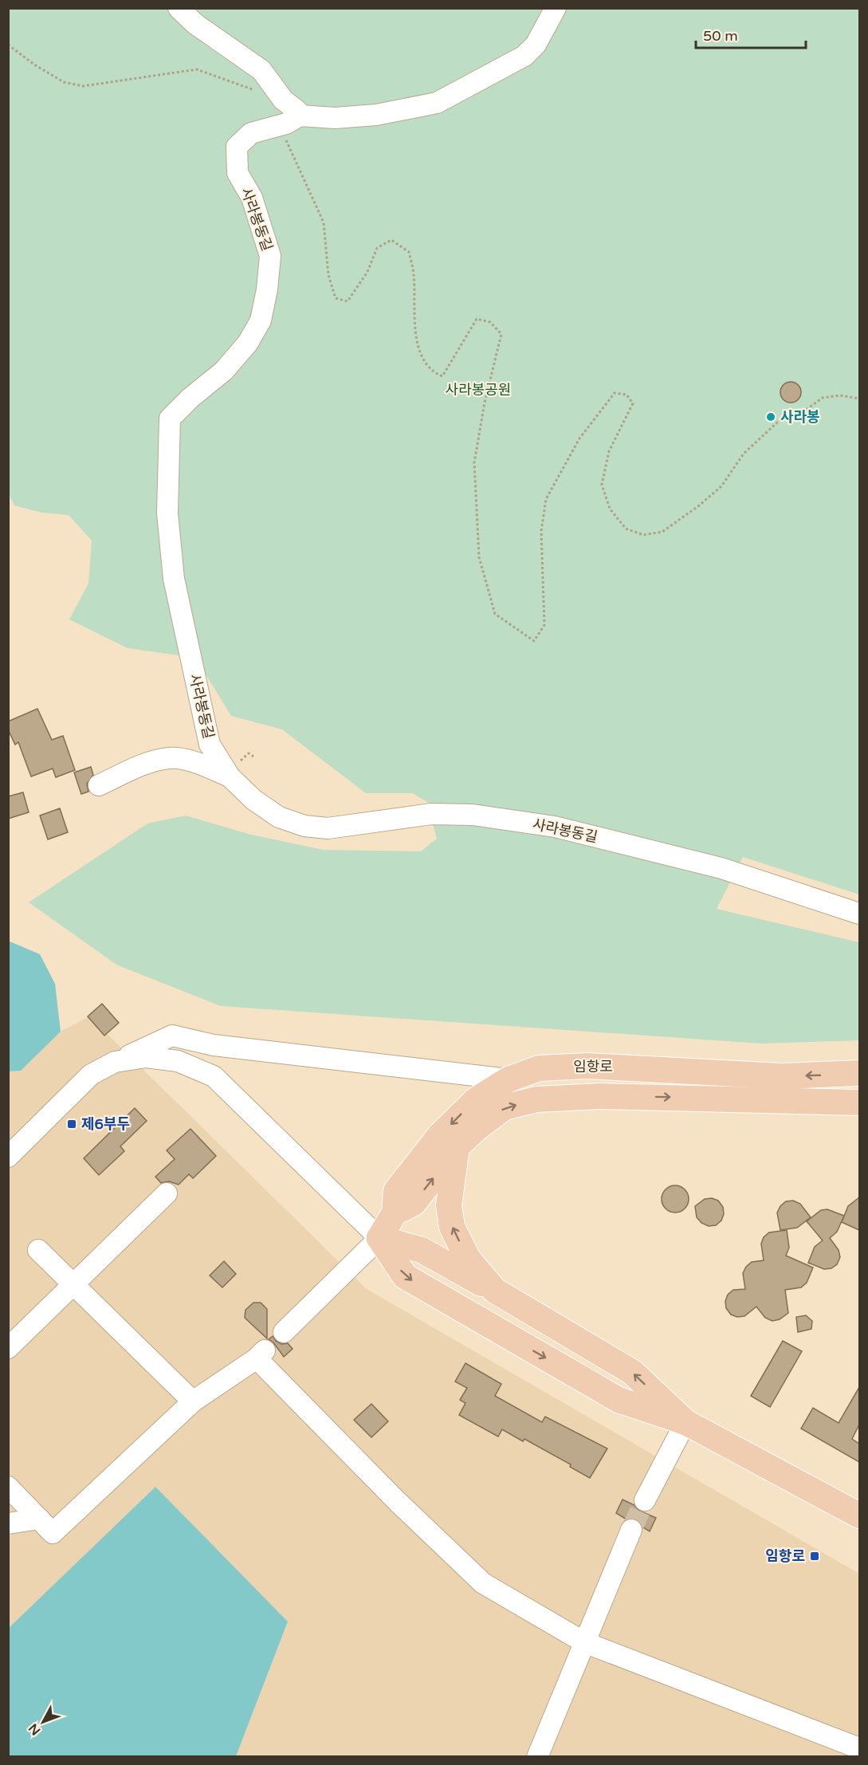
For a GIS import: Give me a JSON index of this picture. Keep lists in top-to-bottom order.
{
  "streets": {
    "main road": ["임항로"],
    "street": ["사라봉동길"]
  },
  "parks": ["사라봉공원"],
  "places": {
    "other": ["사라봉"],
    "transit": ["제6부두", "임항로"]
  },
  "scale_bar": "50 m",
  "north": "bottom left"
}
